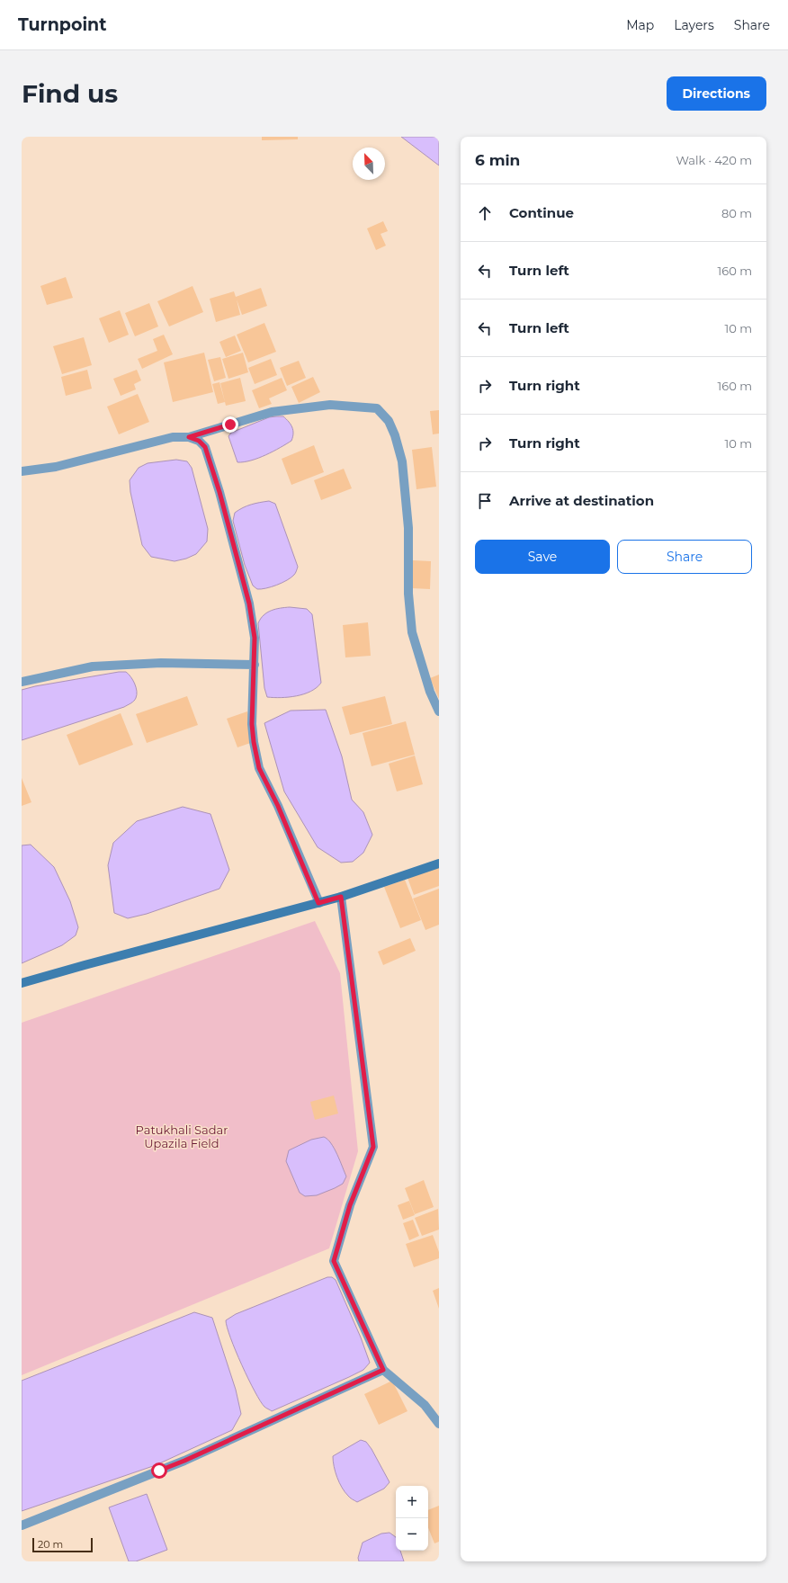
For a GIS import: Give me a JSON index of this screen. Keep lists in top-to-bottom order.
{
  "parks": ["Patukhali Sadar Upazila Field"],
  "scale_bar": "20 m",
  "north": "top left",
  "page": {
    "header": "Turnpoint",
    "nav": ["Map", "Layers", "Share"],
    "buttons": [
      "Directions",
      ["Save", "Share"]
    ],
    "title": "Find us",
    "heading": ["6 min", "Walk · 420 m"],
    "list": [
      ["Continue", "80 m"],
      ["Turn left", "160 m"],
      ["Turn left", "10 m"],
      ["Turn right", "160 m"],
      ["Turn right", "10 m"],
      "Arrive at destination"
    ],
    "map_buttons": ["+", "−"],
    "scale": "20 m"
  }
}
